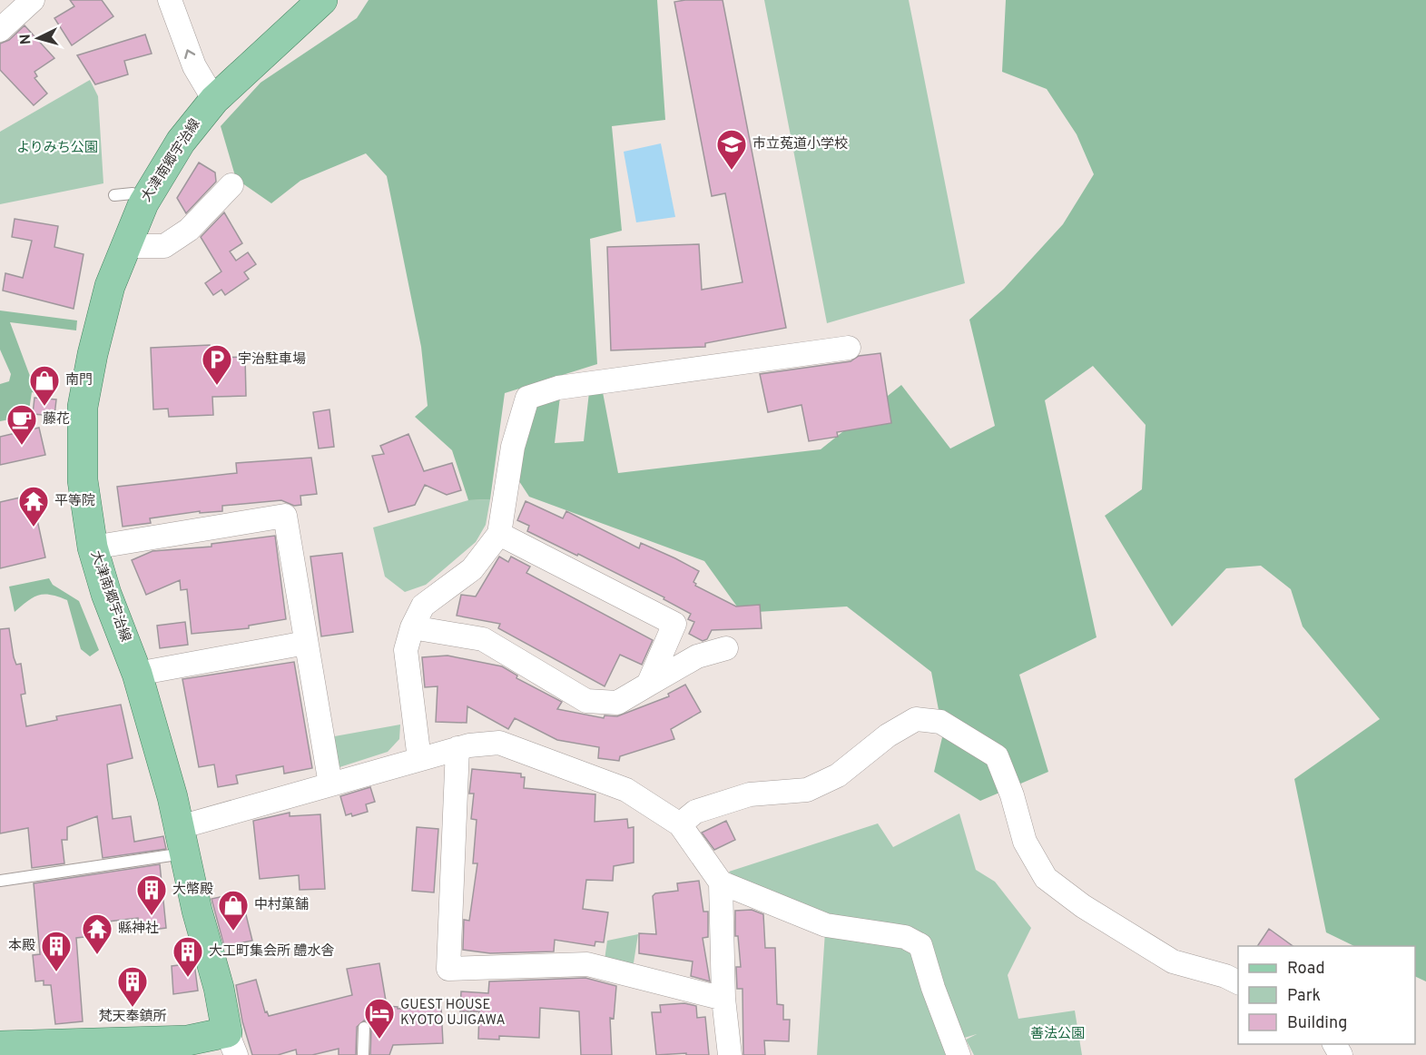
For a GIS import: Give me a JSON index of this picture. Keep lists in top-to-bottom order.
{
  "streets": {
    "main road": ["大津南郷宇治線"]
  },
  "parks": ["よりみち公園", "善法公園"],
  "places": {
    "school or university": ["市立菟道小学校"],
    "parking": ["宇治駐車場"],
    "shop": ["南門", "中村菓舗"],
    "cafe": ["藤花"],
    "temple": ["平等院", "縣神社"],
    "building": [
      "大幣殿",
      "本殿",
      "大工町集会所 醴水舎",
      "梵天奉鎮所"
    ],
    "hotel": ["GUEST HOUSE KYOTO UJIGAWA"]
  },
  "legend": ["Road", "Park", "Building"],
  "north": "left"
}
